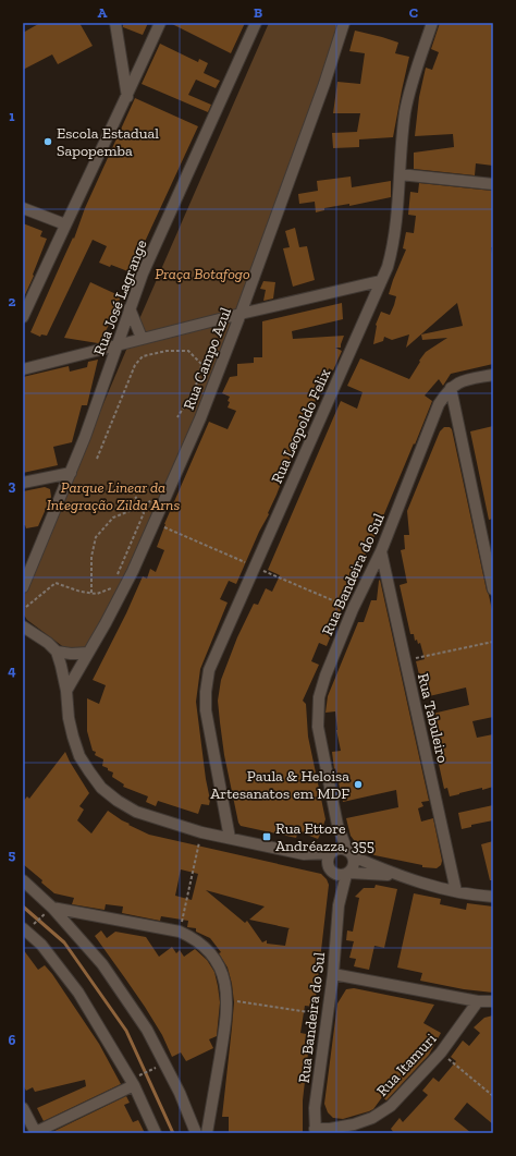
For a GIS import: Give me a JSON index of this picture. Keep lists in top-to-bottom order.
{
  "streets": {
    "street": [
      "Rua José Lagrange",
      "Rua Campo Azul",
      "Rua Leopoldo Felix",
      "Rua Bandeira do Sul",
      "Rua Tabuleiro",
      "Rua Itamuri"
    ]
  },
  "crossings": [
    ["Rua Bandeira do Sul", "Rua Tabuleiro"],
    ["Rua Bandeira do Sul", "Rua Itamuri"]
  ],
  "parks": ["Praça Botafogo", "Parque Linear da Integração Zilda Arns"],
  "places": {
    "other": ["Escola Estadual Sapopemba", "Paula & Heloisa Artesanatos em MDF"],
    "transit": ["Rua Ettore Andréazza, 355"]
  },
  "grid": {
    "columns": ["A", "B", "C"],
    "rows": [
      "1",
      "2",
      "3",
      "4",
      "5",
      "6"
    ]
  }
}
